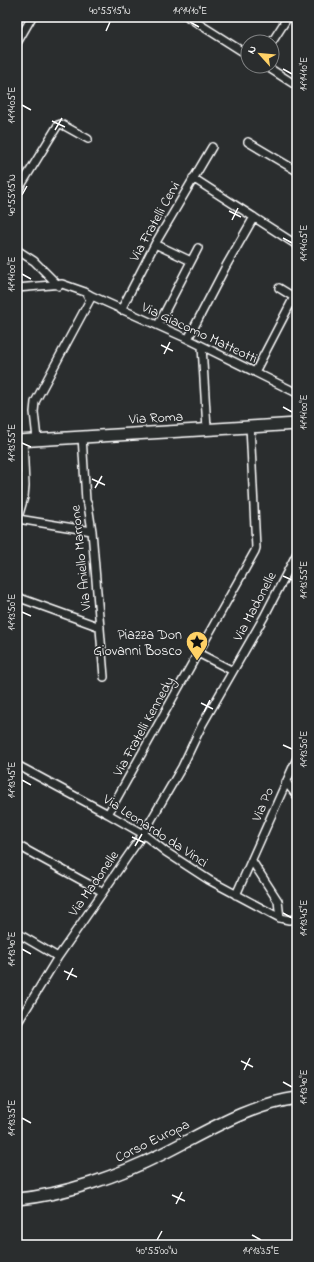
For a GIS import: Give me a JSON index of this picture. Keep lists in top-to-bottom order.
{
  "streets": {
    "main road": ["Via Roma", "Corso Europa"],
    "street": [
      "Via Fratelli Cervi",
      "Via Giacomo Matteotti",
      "Via Aniello Marrone",
      "Via Madonelle",
      "Via Fratelli Kennedy",
      "Via Po",
      "Via Leonardo da Vinci"
    ]
  },
  "crossings": [
    ["Via Fratelli Cervi", "Via Giacomo Matteotti"],
    ["Via Roma", "Via Aniello Marrone"],
    ["Via Roma", "Via Fratelli Kennedy"],
    ["Via Madonelle", "Via Leonardo da Vinci"],
    ["Via Fratelli Kennedy", "Via Leonardo da Vinci"],
    ["Via Po", "Via Leonardo da Vinci"]
  ],
  "places": {
    "place": ["Piazza Don Giovanni Bosco"]
  },
  "north": "top left",
  "coordinates": [
    "40°55'15\"N",
    "14°14'10\"E",
    "14°14'05\"E",
    "14°14'00\"E",
    "14°13'55\"E",
    "14°13'50\"E",
    "14°13'45\"E",
    "14°13'40\"E",
    "14°13'35\"E",
    "40°55'00\"N"
  ]
}
